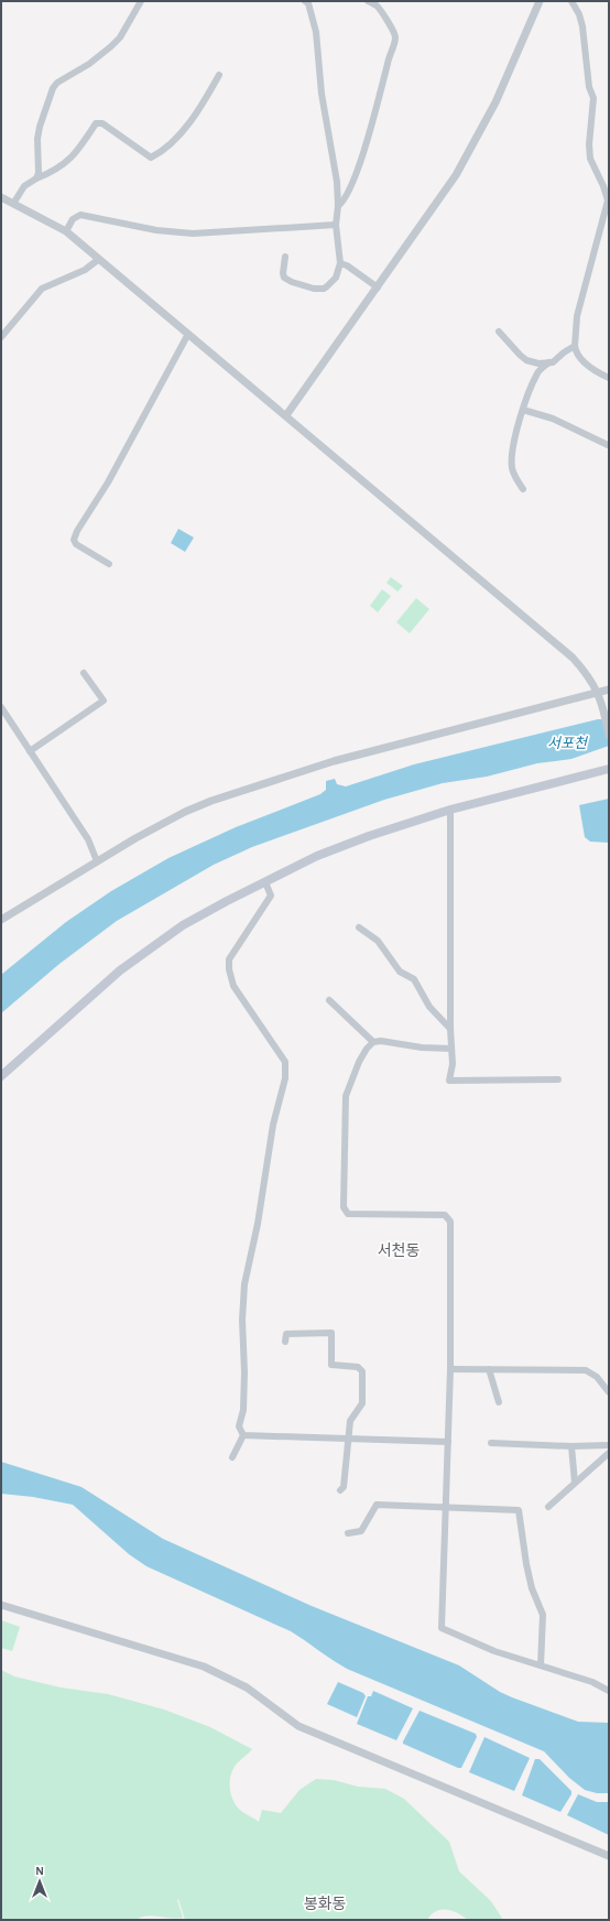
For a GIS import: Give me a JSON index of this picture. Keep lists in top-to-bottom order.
{
  "districts": ["서천동", "봉화동"],
  "water": ["서포천"],
  "north": "top"
}
